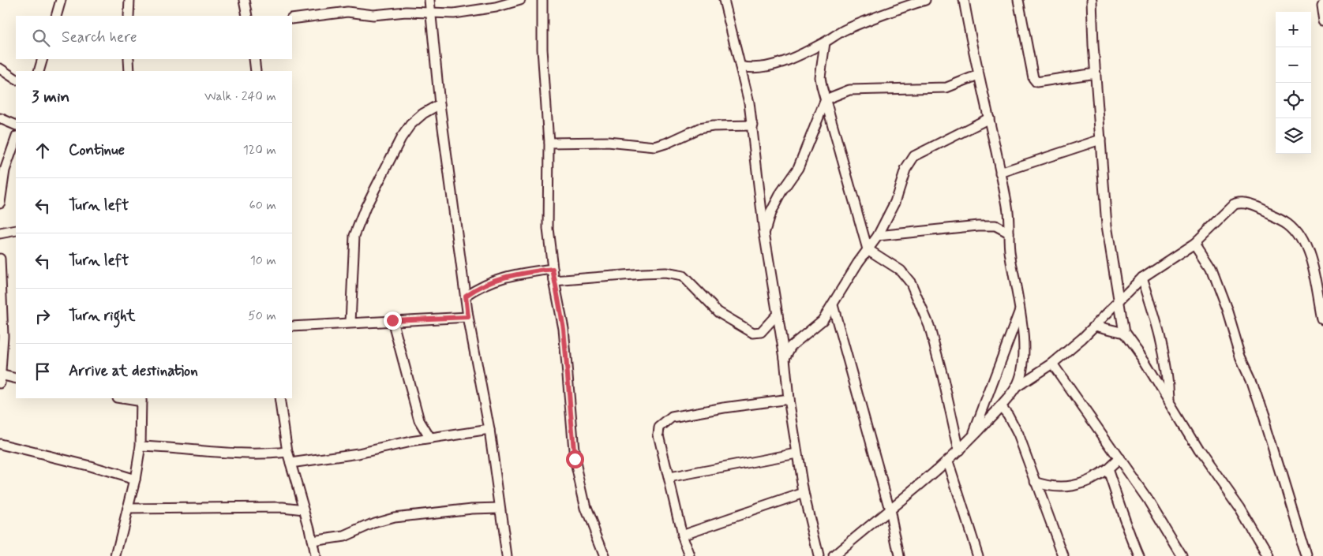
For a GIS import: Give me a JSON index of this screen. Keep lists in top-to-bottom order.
{
  "page": {
    "map_buttons": ["+", "−"],
    "search": "Search here",
    "heading": ["3 min", "Walk · 240 m"],
    "list": [
      ["Continue", "120 m"],
      ["Turn left", "60 m"],
      ["Turn left", "10 m"],
      ["Turn right", "50 m"],
      "Arrive at destination"
    ]
  }
}
